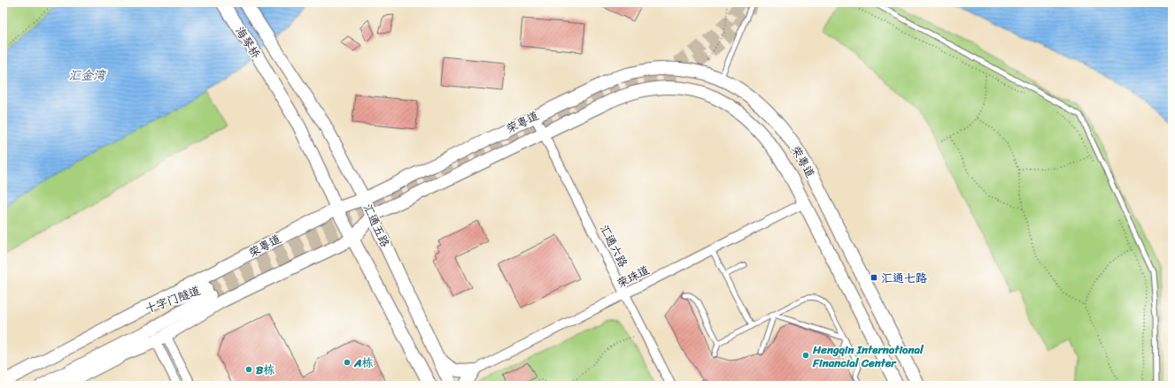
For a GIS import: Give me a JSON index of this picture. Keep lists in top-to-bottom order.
{
  "streets": {
    "street": [
      "海琴桥",
      "荣粤道",
      "汇通五路",
      "汇通六路",
      "荣珠道",
      "十字门隧道"
    ]
  },
  "crossings": [
    ["海琴桥", "荣粤道"],
    ["海琴桥", "汇通五路"],
    ["荣粤道", "汇通五路"],
    ["荣粤道", "汇通六路"],
    ["荣粤道", "荣珠道"],
    ["荣粤道", "十字门隧道"],
    ["汇通六路", "荣珠道"]
  ],
  "water": ["汇金湾"],
  "places": {
    "transit": ["汇通七路"],
    "other": ["Hengqin International Financial Center", "A栋", "B栋"]
  }
}
